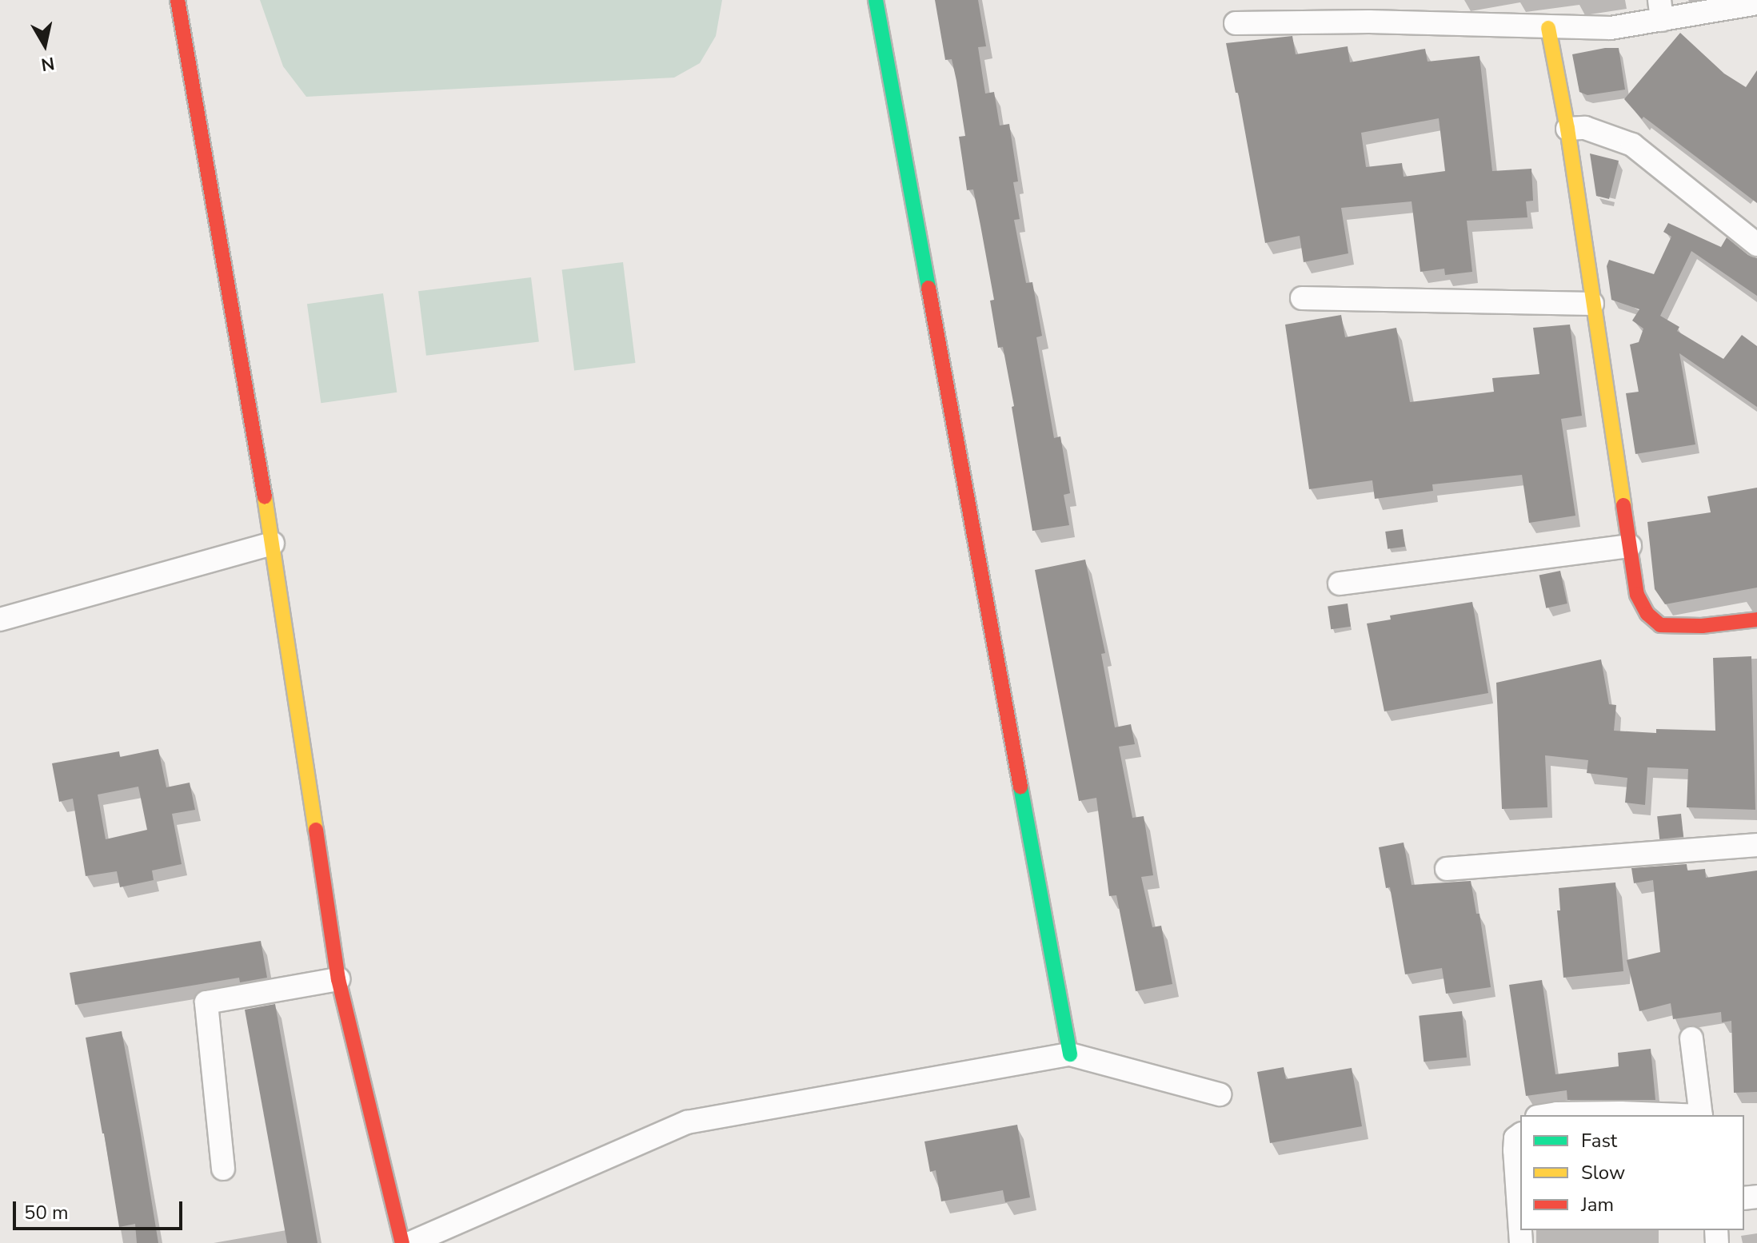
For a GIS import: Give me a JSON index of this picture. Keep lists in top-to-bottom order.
{
  "legend": ["Fast", "Slow", "Jam"],
  "scale_bar": "50 m",
  "north": "bottom"
}
